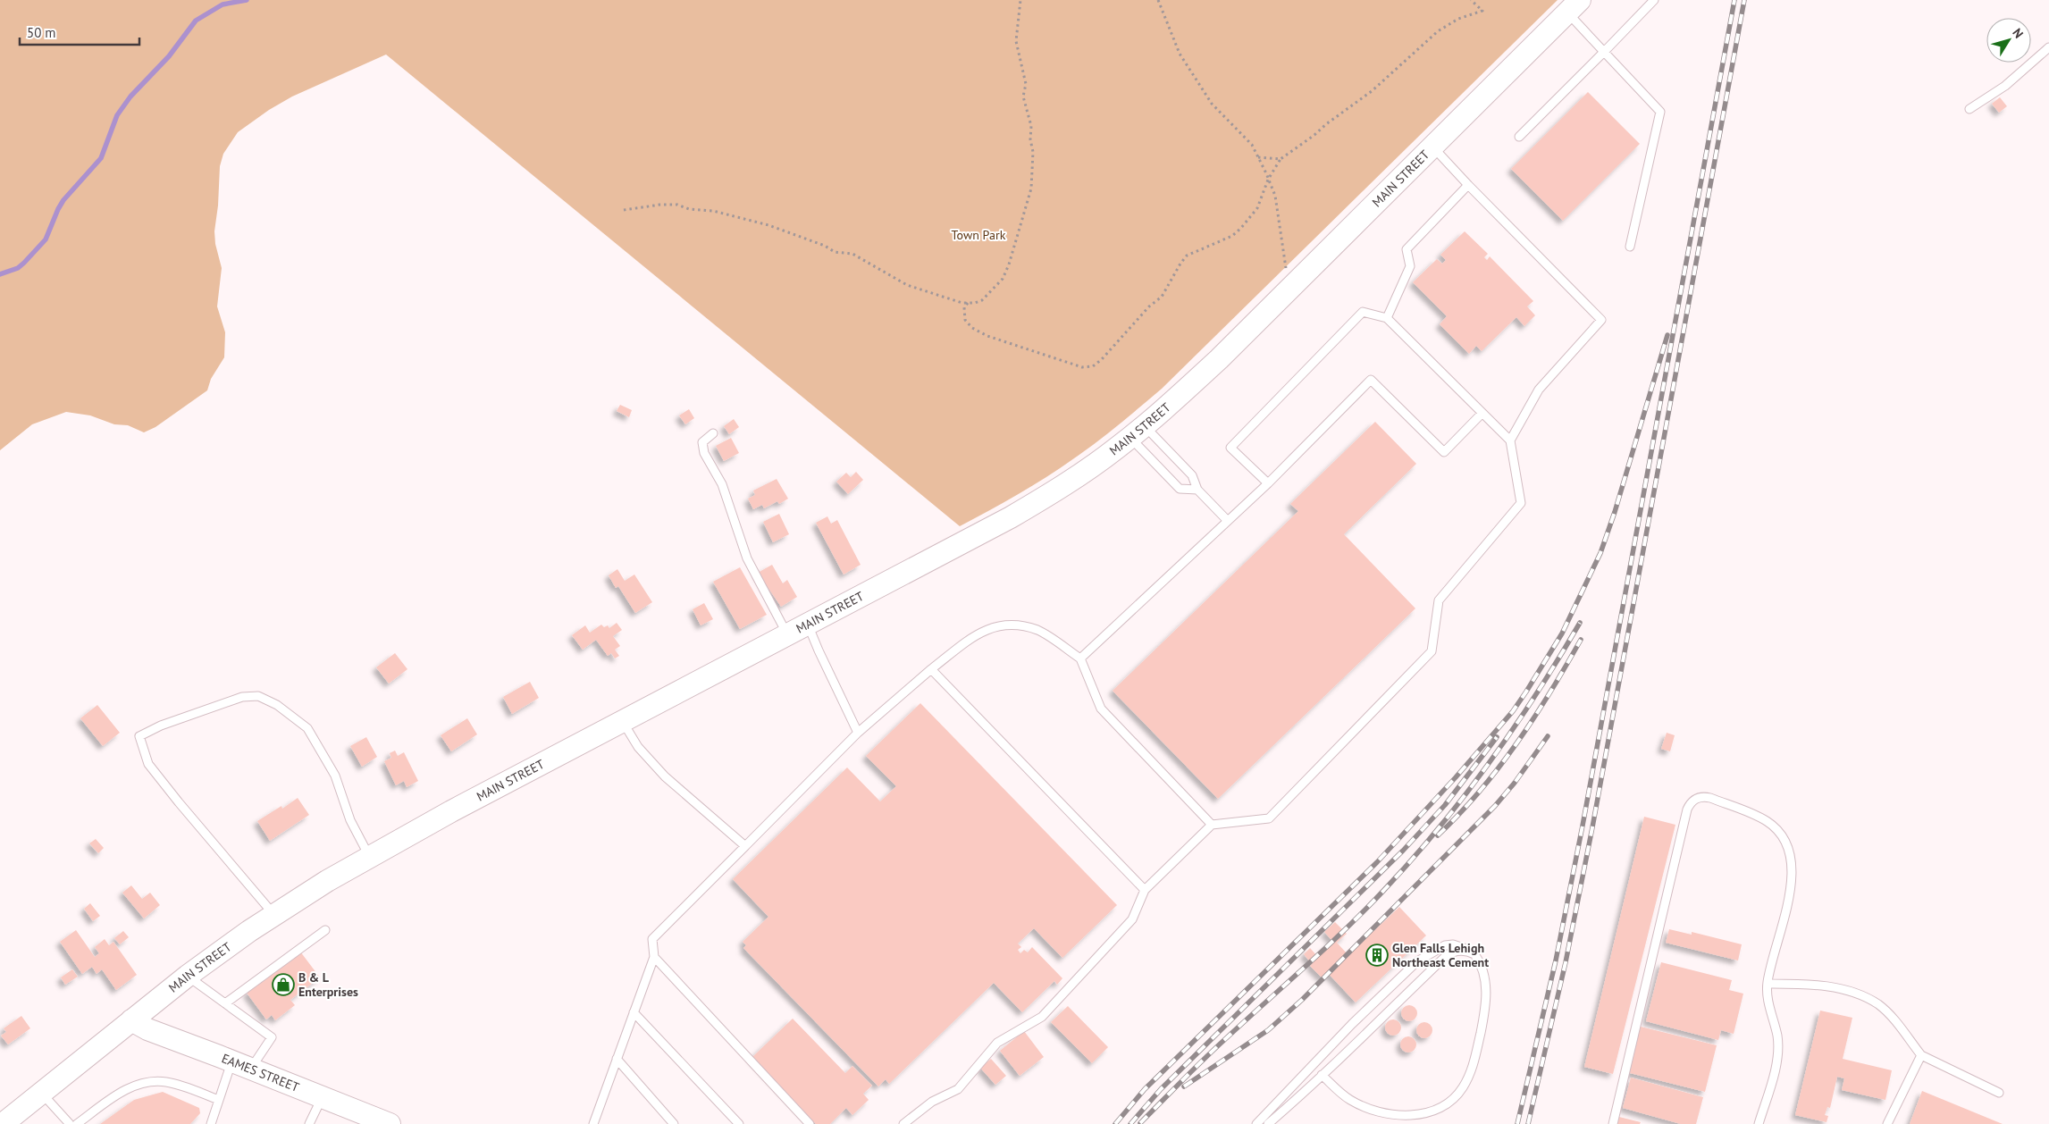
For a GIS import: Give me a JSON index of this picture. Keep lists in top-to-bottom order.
{
  "streets": {
    "main road": ["MAIN STREET", "EAMES STREET"]
  },
  "crossings": [
    ["MAIN STREET", "EAMES STREET"]
  ],
  "parks": ["Town Park"],
  "places": {
    "building": ["Glen Falls Lehigh Northeast Cement"],
    "shop": ["B & L Enterprises"]
  },
  "scale_bar": "50 m",
  "north": "top right"
}
